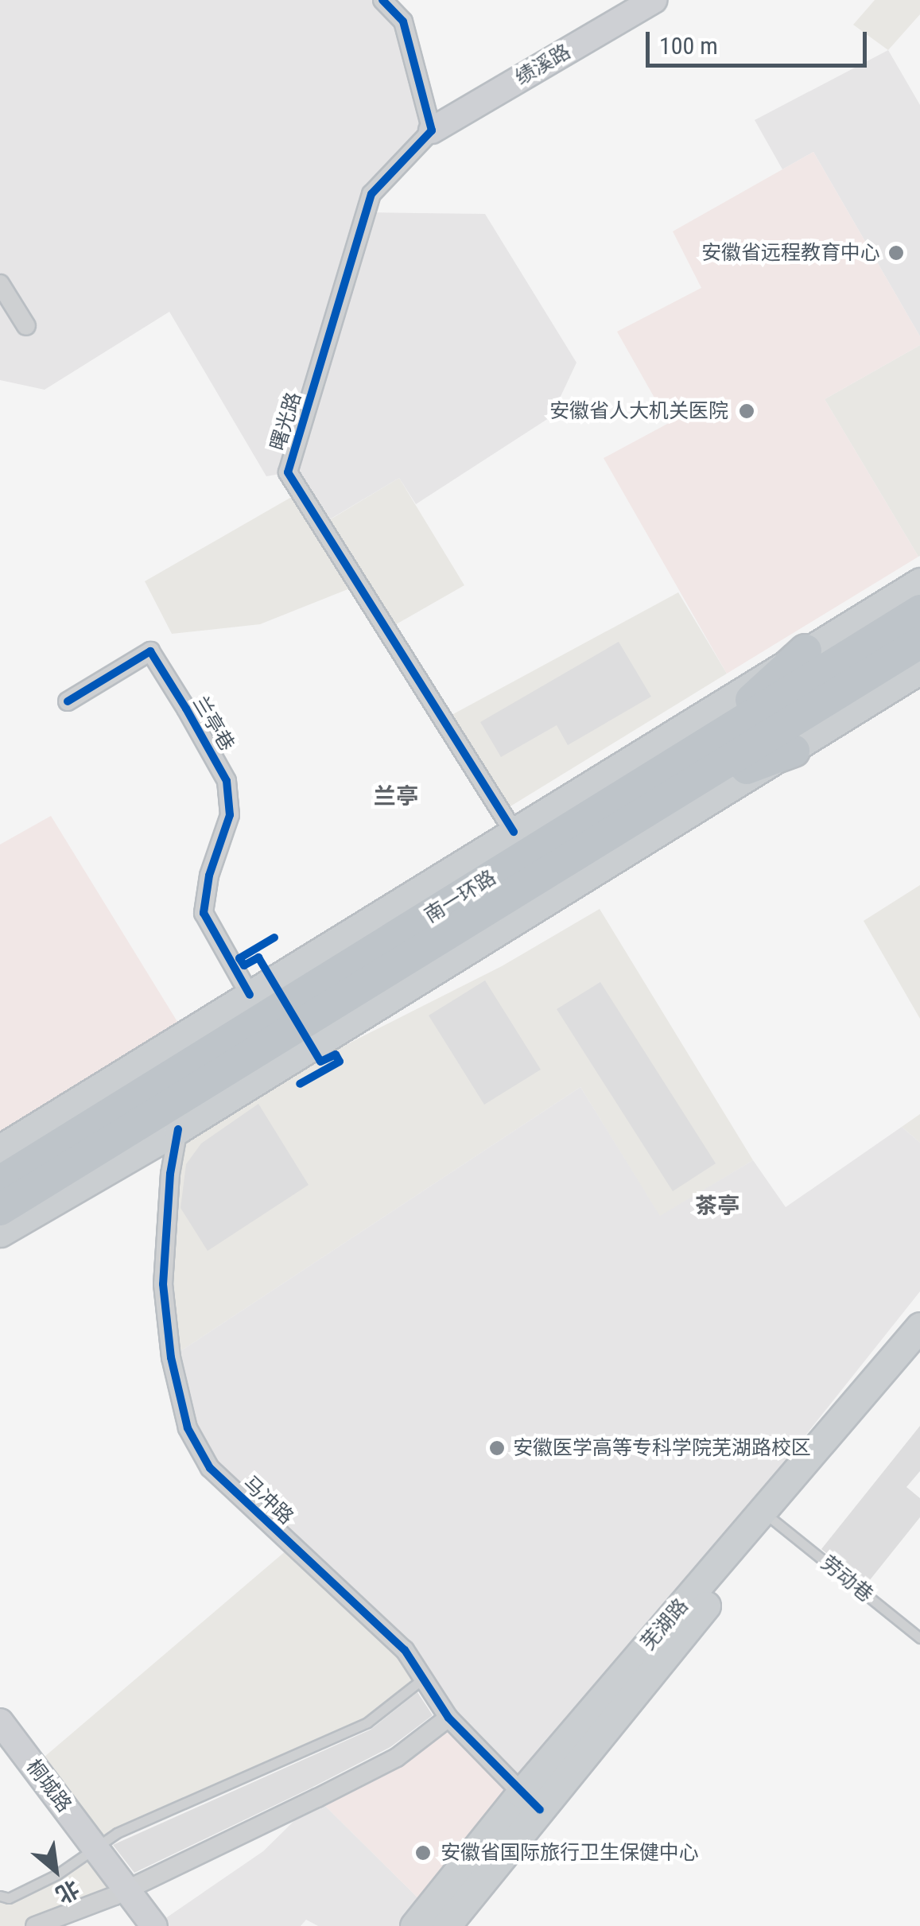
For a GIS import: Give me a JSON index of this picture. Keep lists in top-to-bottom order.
{
  "streets": {
    "highway": ["南一环路"],
    "main road": ["芜湖路"],
    "street": [
      "绩溪路",
      "曙光路",
      "兰亭巷",
      "马冲路",
      "桐城路"
    ],
    "lane": ["劳动巷"]
  },
  "crossings": [
    ["绩溪路", "曙光路"],
    ["马冲路", "芜湖路"],
    ["劳动巷", "芜湖路"]
  ],
  "districts": ["兰亭", "茶亭"],
  "places": [
    "安徽省远程教育中心",
    "安徽省人大机关医院",
    "安徽医学高等专科学院芜湖路校区",
    "安徽省国际旅行卫生保健中心"
  ],
  "scale_bar": "100 m",
  "north": "bottom right"
}
